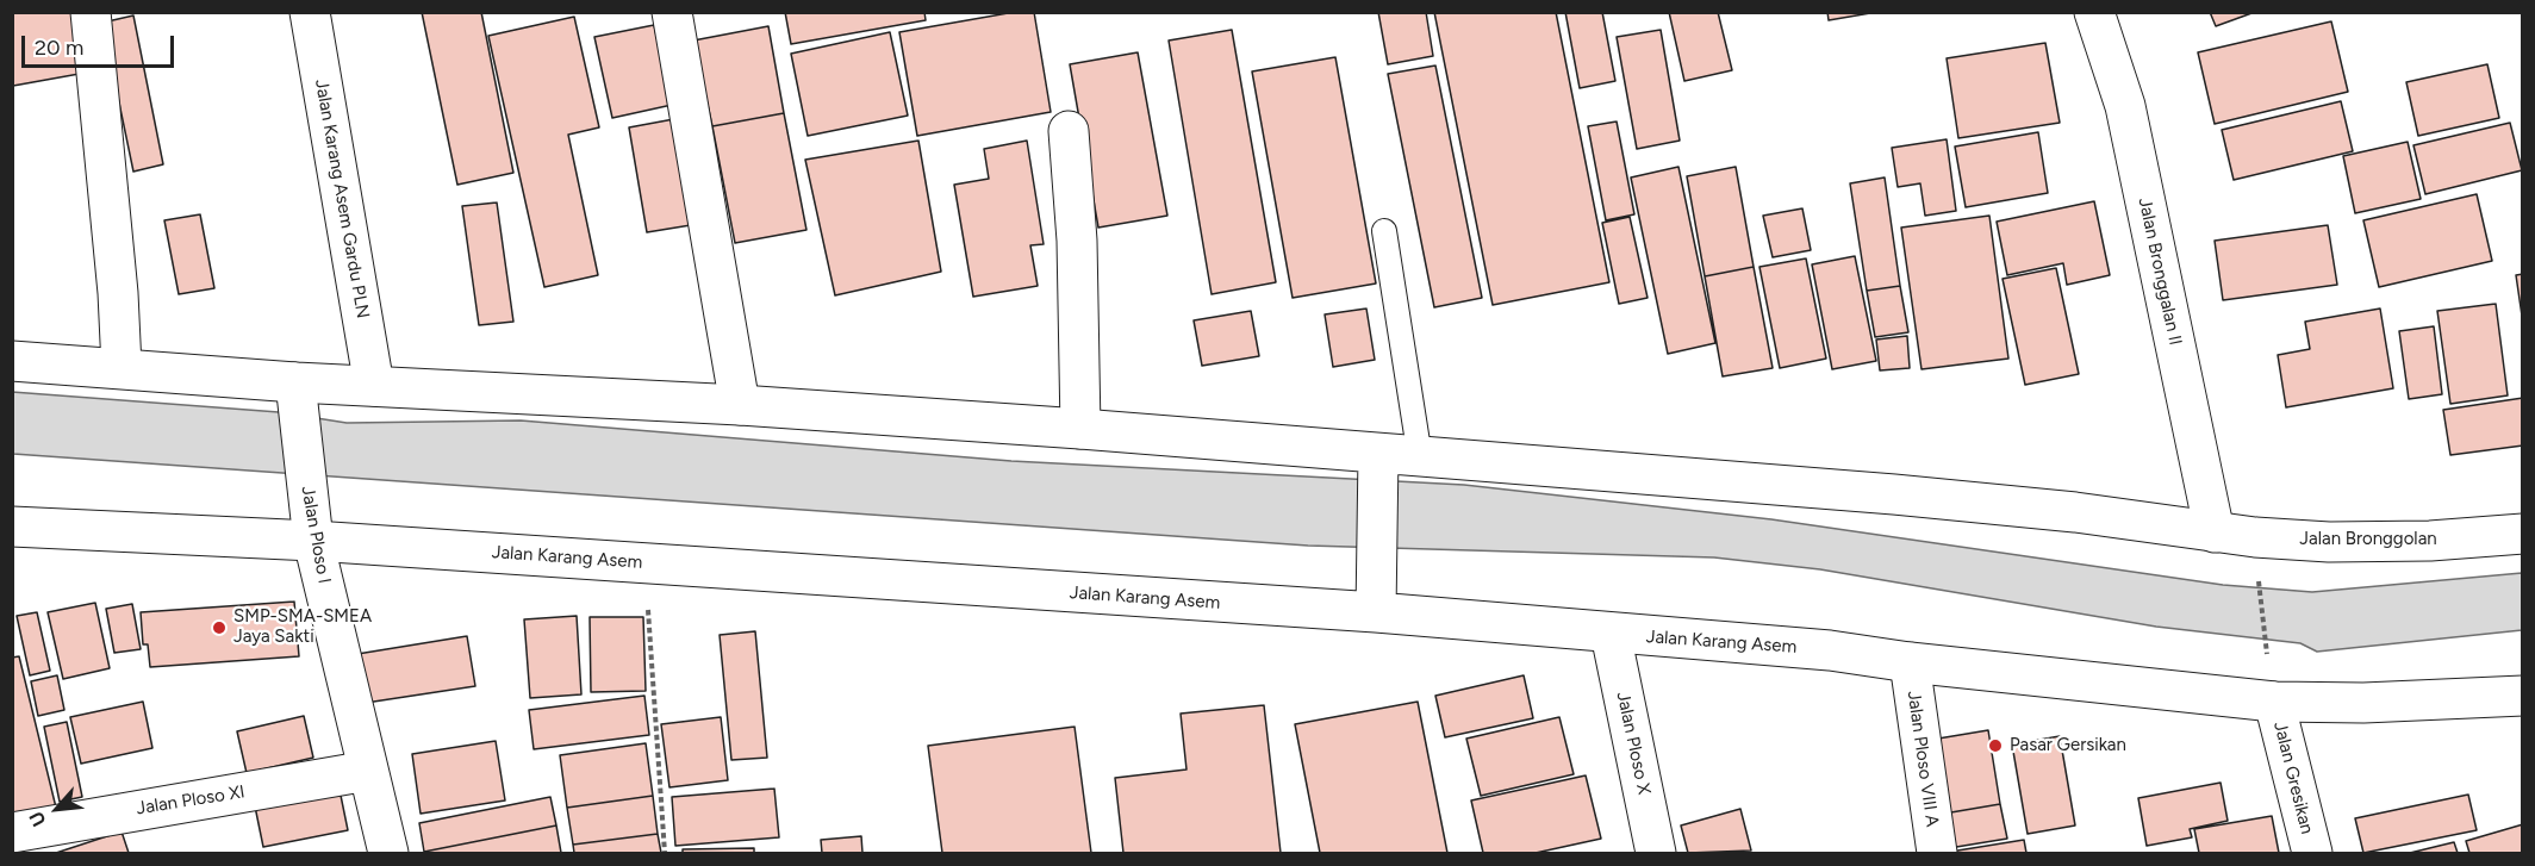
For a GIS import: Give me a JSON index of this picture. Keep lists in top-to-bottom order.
{
  "streets": {
    "main road": [
      "Jalan Karang Asem Gardu PLN",
      "Jalan Bronggalan II",
      "Jalan Ploso I",
      "Jalan Bronggolan",
      "Jalan Karang Asem",
      "Jalan Ploso X",
      "Jalan Ploso VIII A",
      "Jalan Gresikan",
      "Jalan Ploso XI"
    ]
  },
  "crossings": [
    ["Jalan Bronggalan II", "Jalan Bronggolan"],
    ["Jalan Ploso I", "Jalan Karang Asem"],
    ["Jalan Ploso I", "Jalan Ploso XI"],
    ["Jalan Karang Asem", "Jalan Ploso X"],
    ["Jalan Karang Asem", "Jalan Ploso VIII A"],
    ["Jalan Karang Asem", "Jalan Gresikan"]
  ],
  "places": ["SMP-SMA-SMEA Jaya Sakti", "Pasar Gersikan"],
  "scale_bar": "20 m",
  "north": "bottom left"
}
